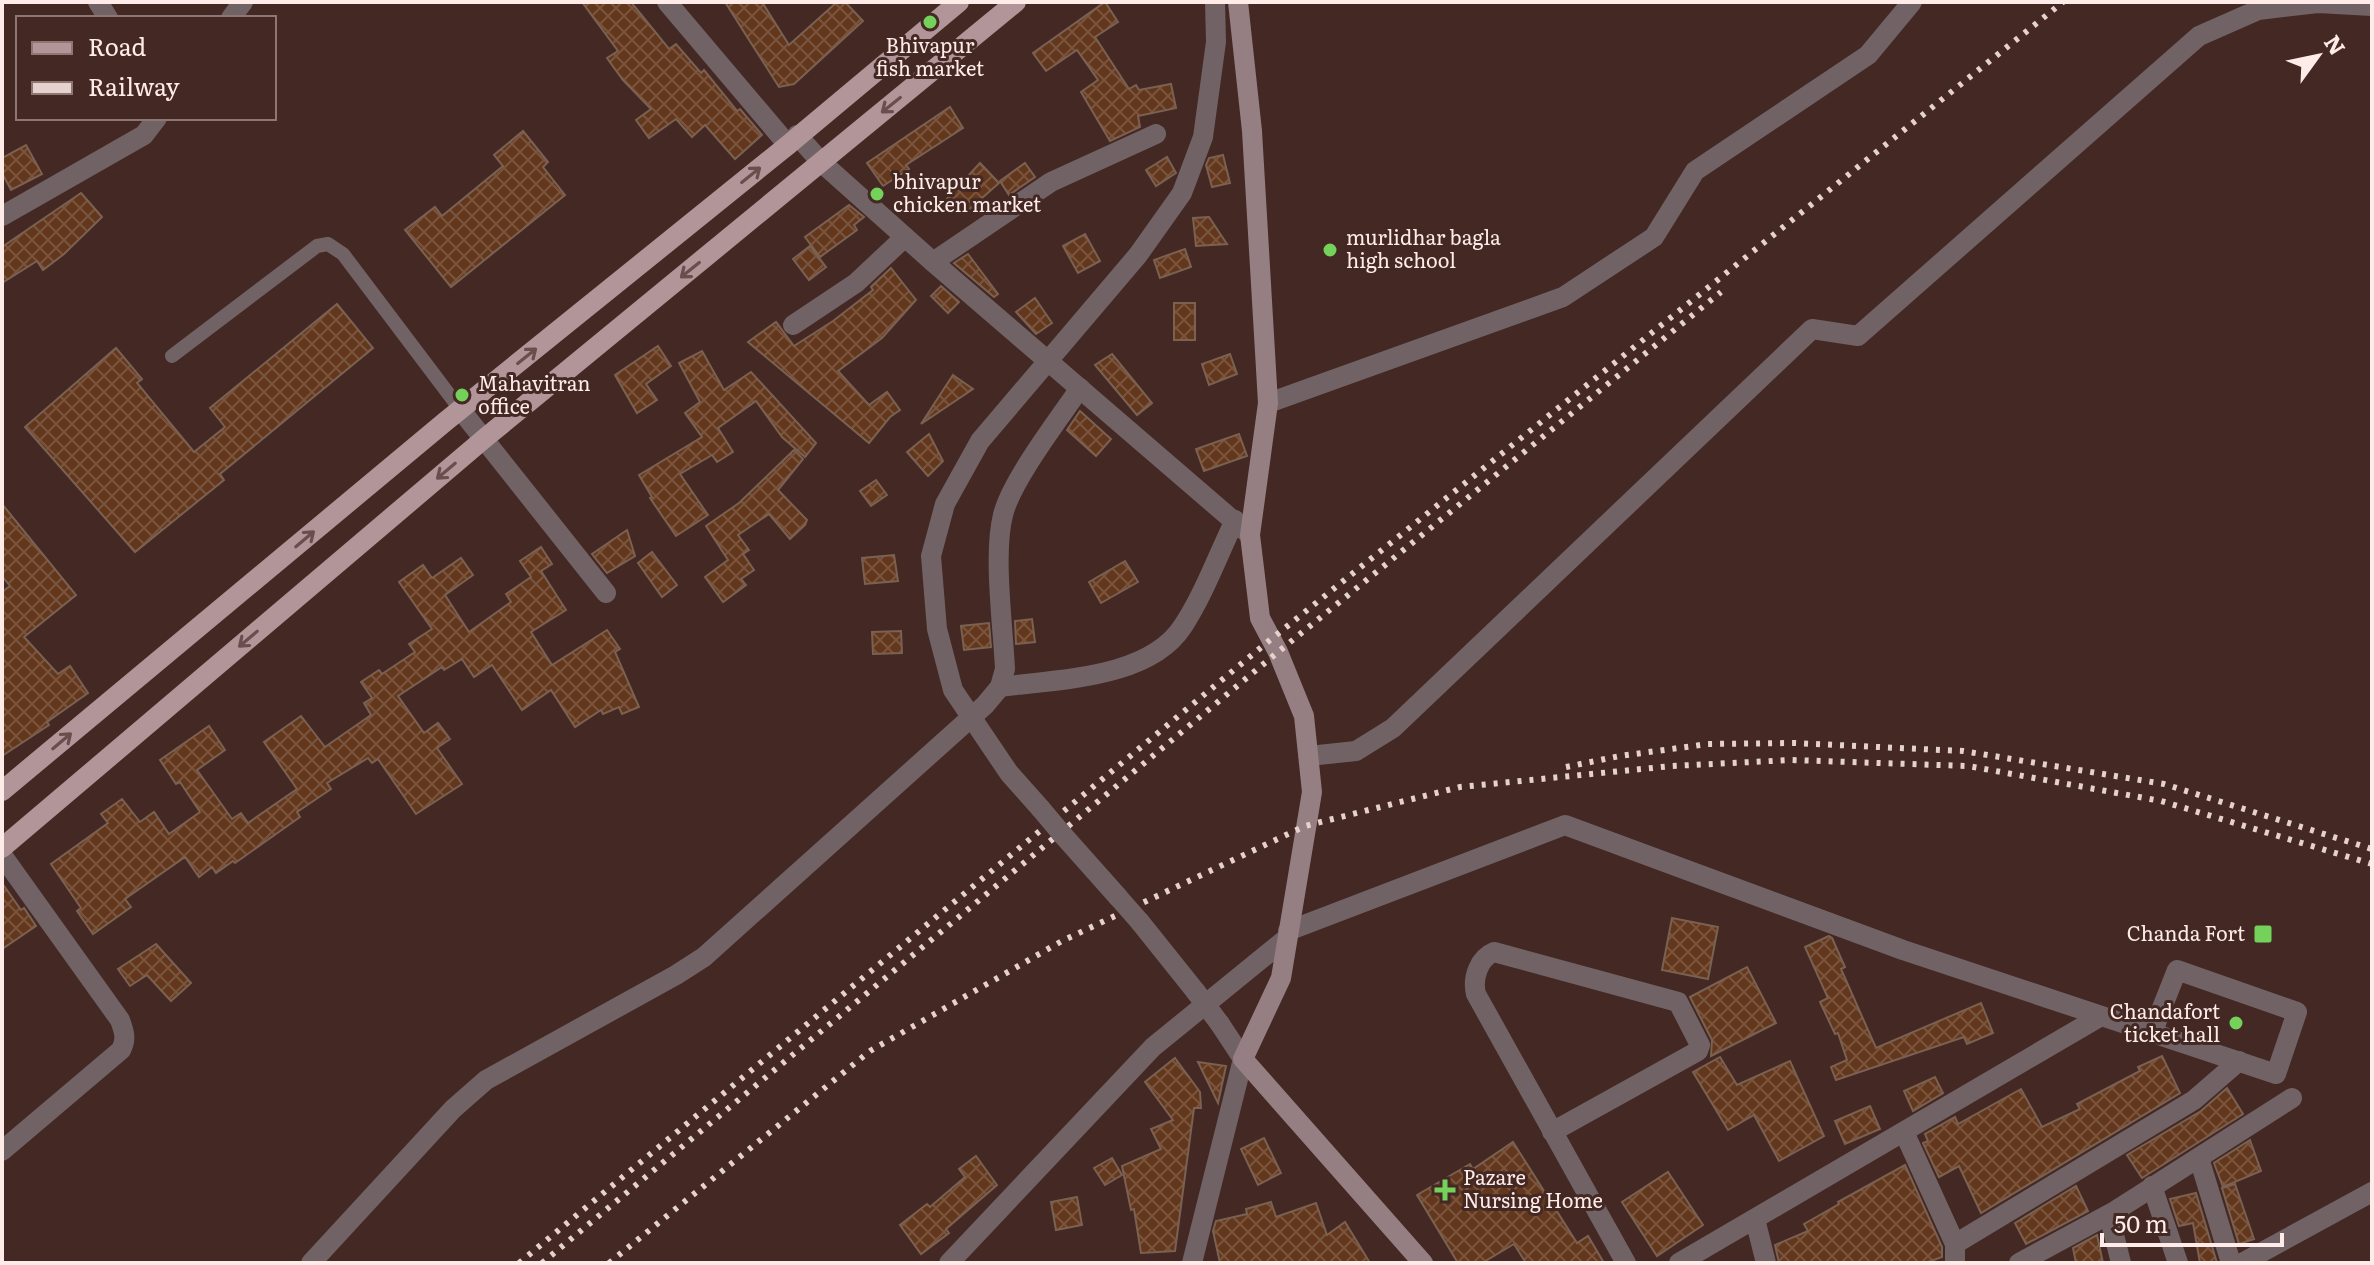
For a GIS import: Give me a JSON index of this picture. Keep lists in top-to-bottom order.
{
  "places": {
    "other": [
      "Bhivapur fish market",
      "bhivapur chicken market",
      "murlidhar bagla high school",
      "Mahavitran office",
      "Chandafort ticket hall"
    ],
    "transit": ["Chanda Fort"],
    "health": ["Pazare Nursing Home"]
  },
  "legend": ["Road", "Railway"],
  "scale_bar": "50 m",
  "north": "top right"
}
